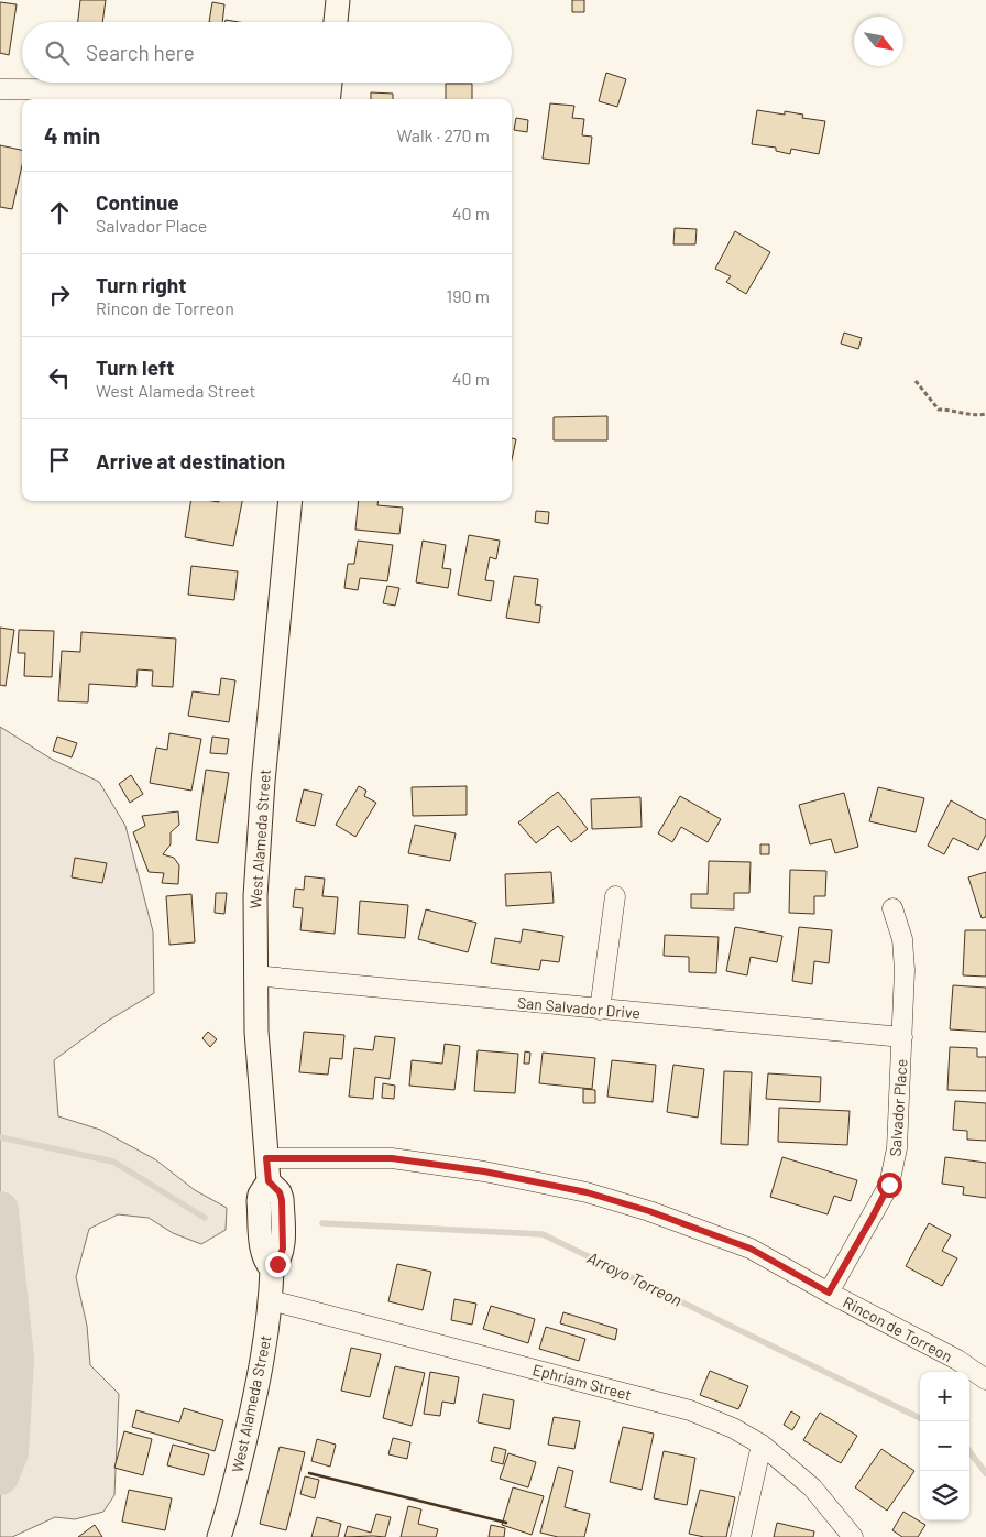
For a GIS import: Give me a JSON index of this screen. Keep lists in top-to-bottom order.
{
  "streets": {
    "street": [
      "West Alameda Street",
      "San Salvador Drive",
      "Salvador Place",
      "Rincon de Torreon",
      "Ephriam Street"
    ]
  },
  "crossings": [
    ["West Alameda Street", "San Salvador Drive"],
    ["West Alameda Street", "Rincon de Torreon"],
    ["West Alameda Street", "Ephriam Street"],
    ["San Salvador Drive", "Salvador Place"],
    ["Salvador Place", "Rincon de Torreon"]
  ],
  "water": ["Arroyo Torreon"],
  "north": "bottom right",
  "page": {
    "search": "Search here",
    "heading": ["4 min", "Walk · 270 m"],
    "list": [
      ["Continue", "Salvador Place", "40 m"],
      ["Turn right", "Rincon de Torreon", "190 m"],
      ["Turn left", "West Alameda Street", "40 m"],
      "Arrive at destination"
    ],
    "map_buttons": ["+", "−"]
  }
}
